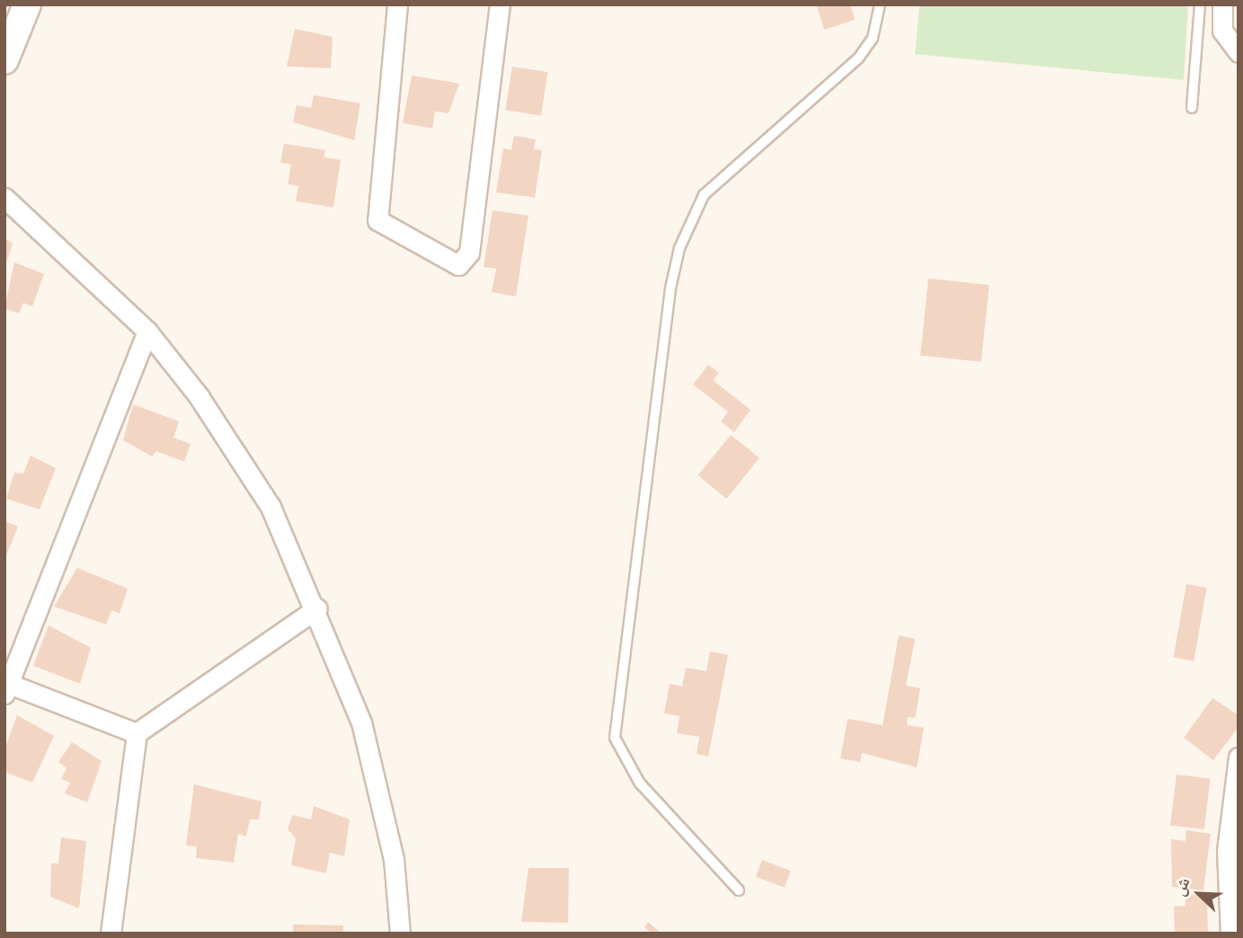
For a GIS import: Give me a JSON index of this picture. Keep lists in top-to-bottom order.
{
  "north": "top left"
}
